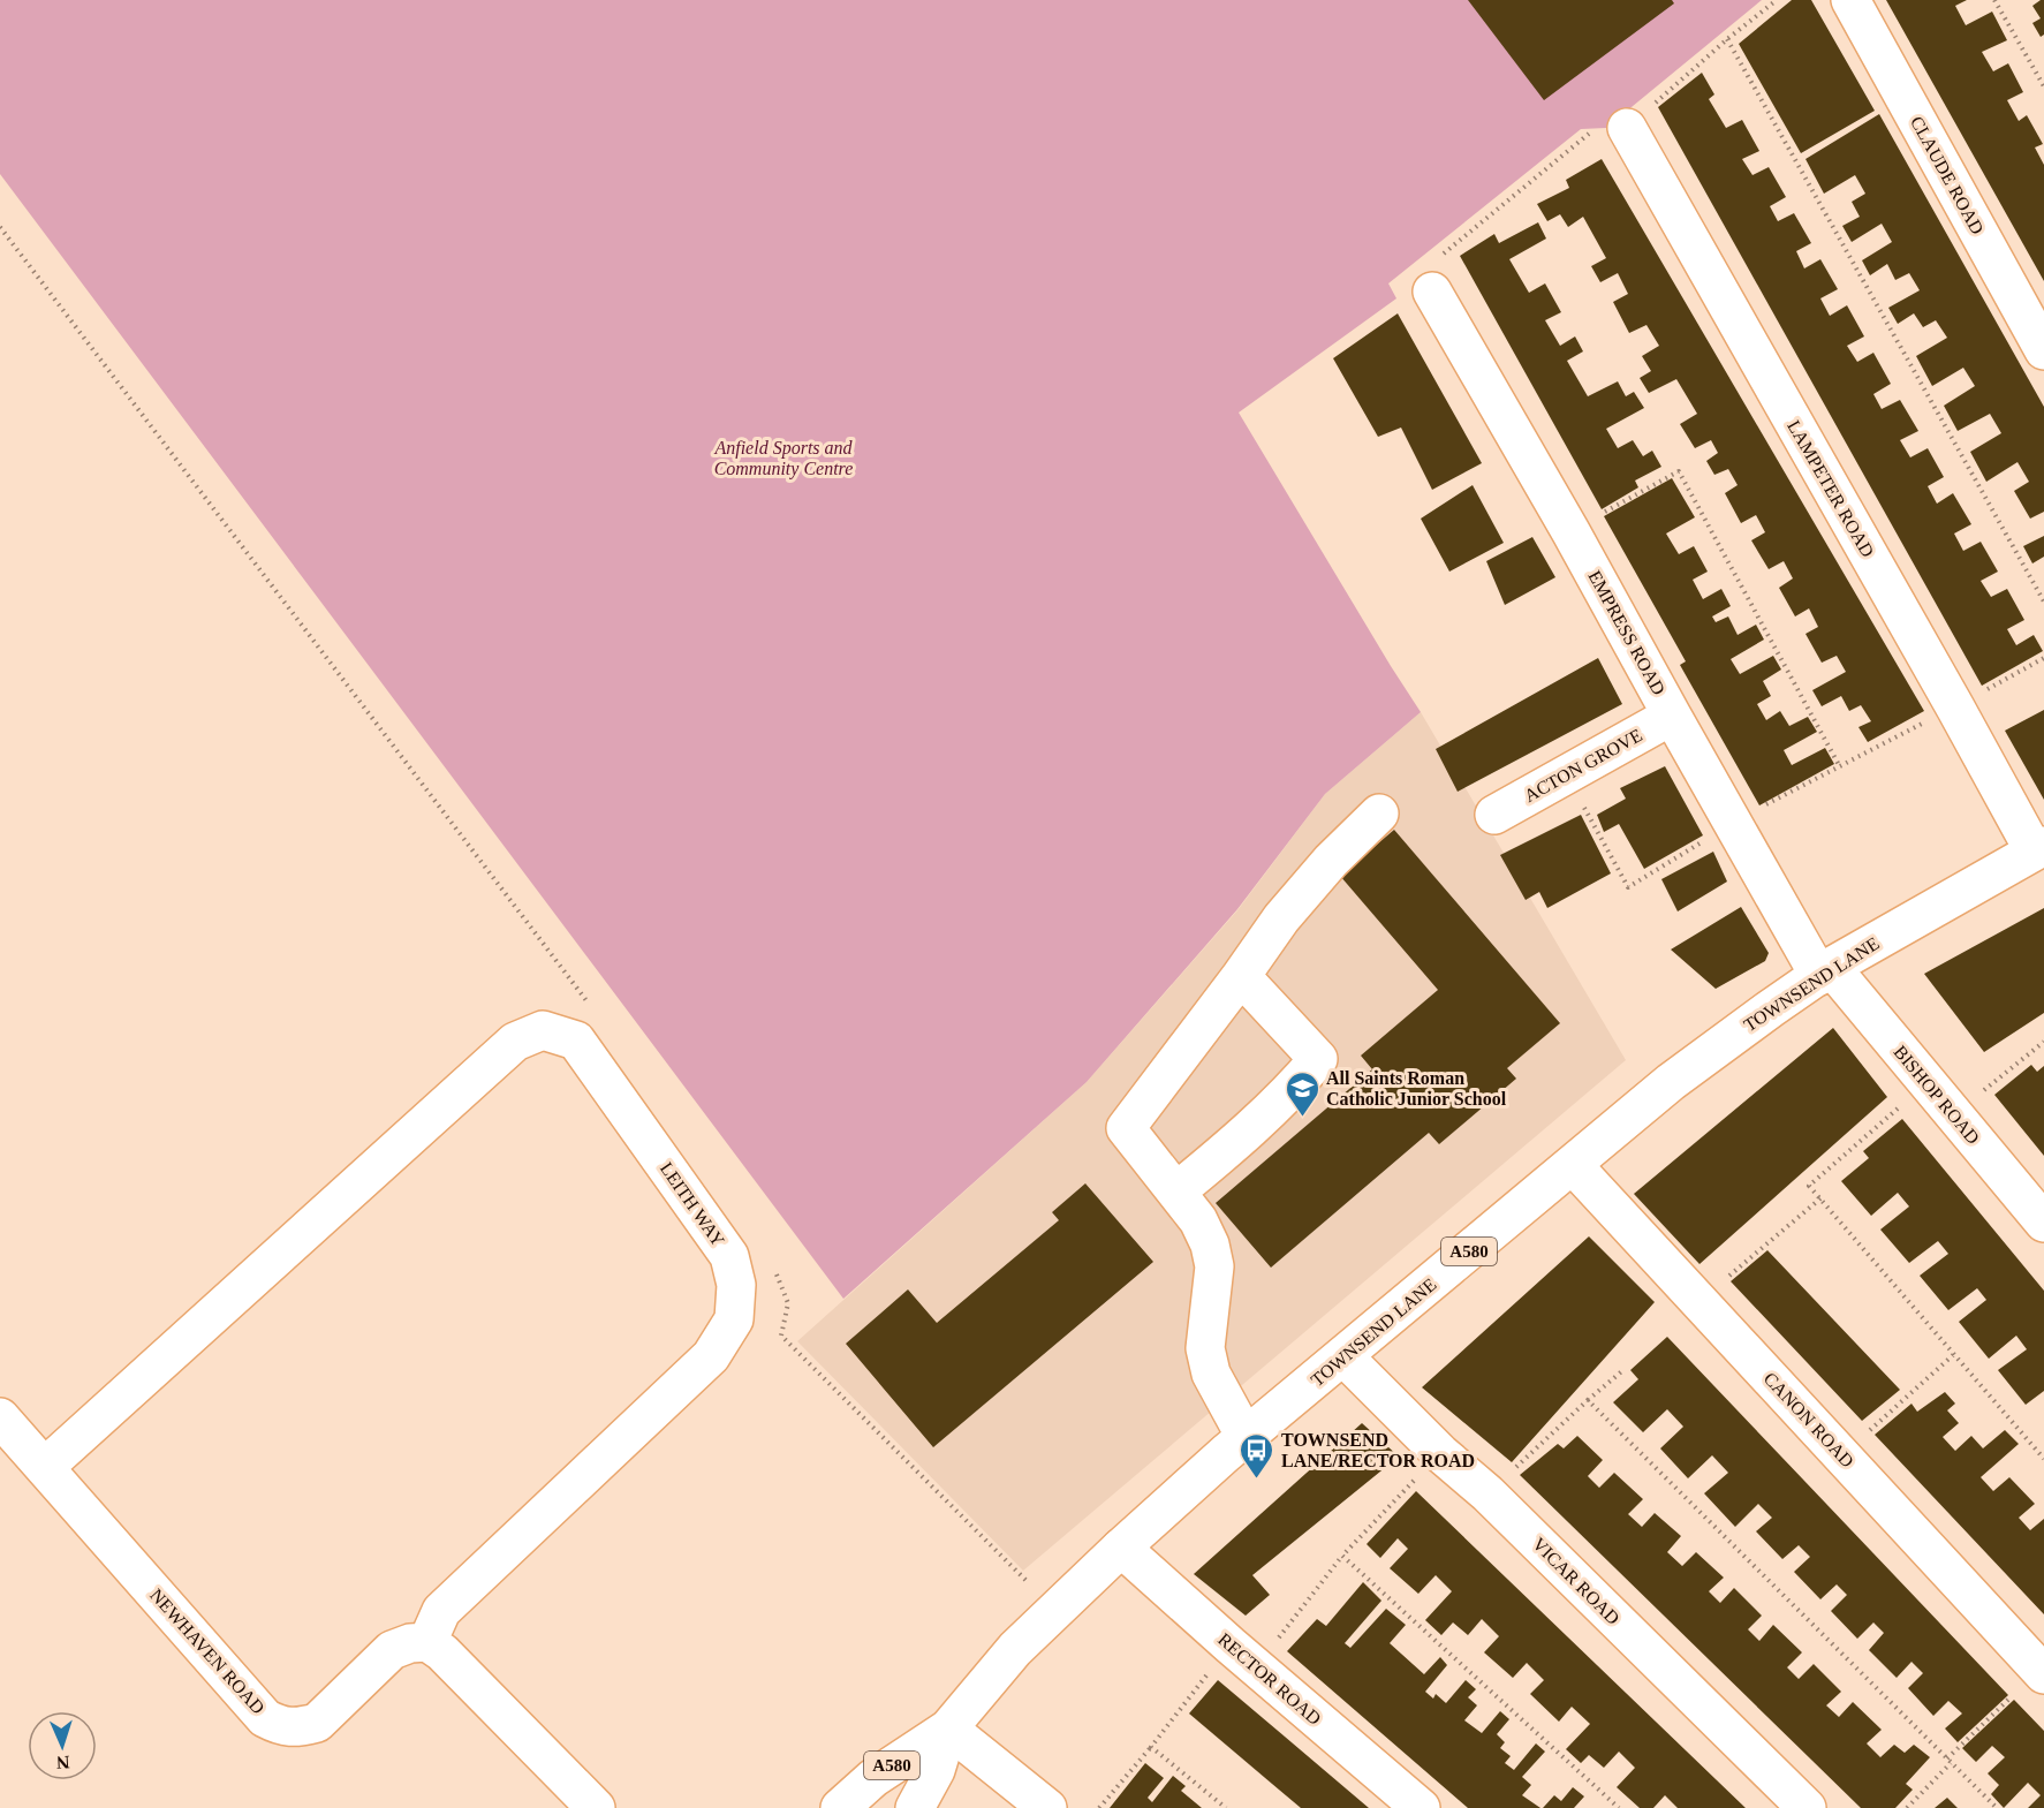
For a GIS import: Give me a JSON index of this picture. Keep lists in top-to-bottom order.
{
  "streets": {
    "street": [
      "CLAUDE ROAD",
      "LAMPETER ROAD",
      "EMPRESS ROAD",
      "ACTON GROVE",
      "TOWNSEND LANE",
      "BISHOP ROAD",
      "LEITH WAY",
      "A580",
      "CANON ROAD",
      "VICAR ROAD",
      "NEWHAVEN ROAD",
      "RECTOR ROAD"
    ]
  },
  "crossings": [
    ["LAMPETER ROAD", "TOWNSEND LANE"],
    ["EMPRESS ROAD", "ACTON GROVE"],
    ["EMPRESS ROAD", "TOWNSEND LANE"],
    ["EMPRESS ROAD", "BISHOP ROAD"],
    ["TOWNSEND LANE", "BISHOP ROAD"],
    ["TOWNSEND LANE", "CANON ROAD"],
    ["TOWNSEND LANE", "VICAR ROAD"],
    ["TOWNSEND LANE", "RECTOR ROAD"],
    ["LEITH WAY", "NEWHAVEN ROAD"]
  ],
  "parks": ["Anfield Sports and Community Centre"],
  "places": {
    "school or university": ["All Saints Roman Catholic Junior School"],
    "bus stop": ["TOWNSEND LANE/RECTOR ROAD"]
  },
  "north": "bottom"
}
